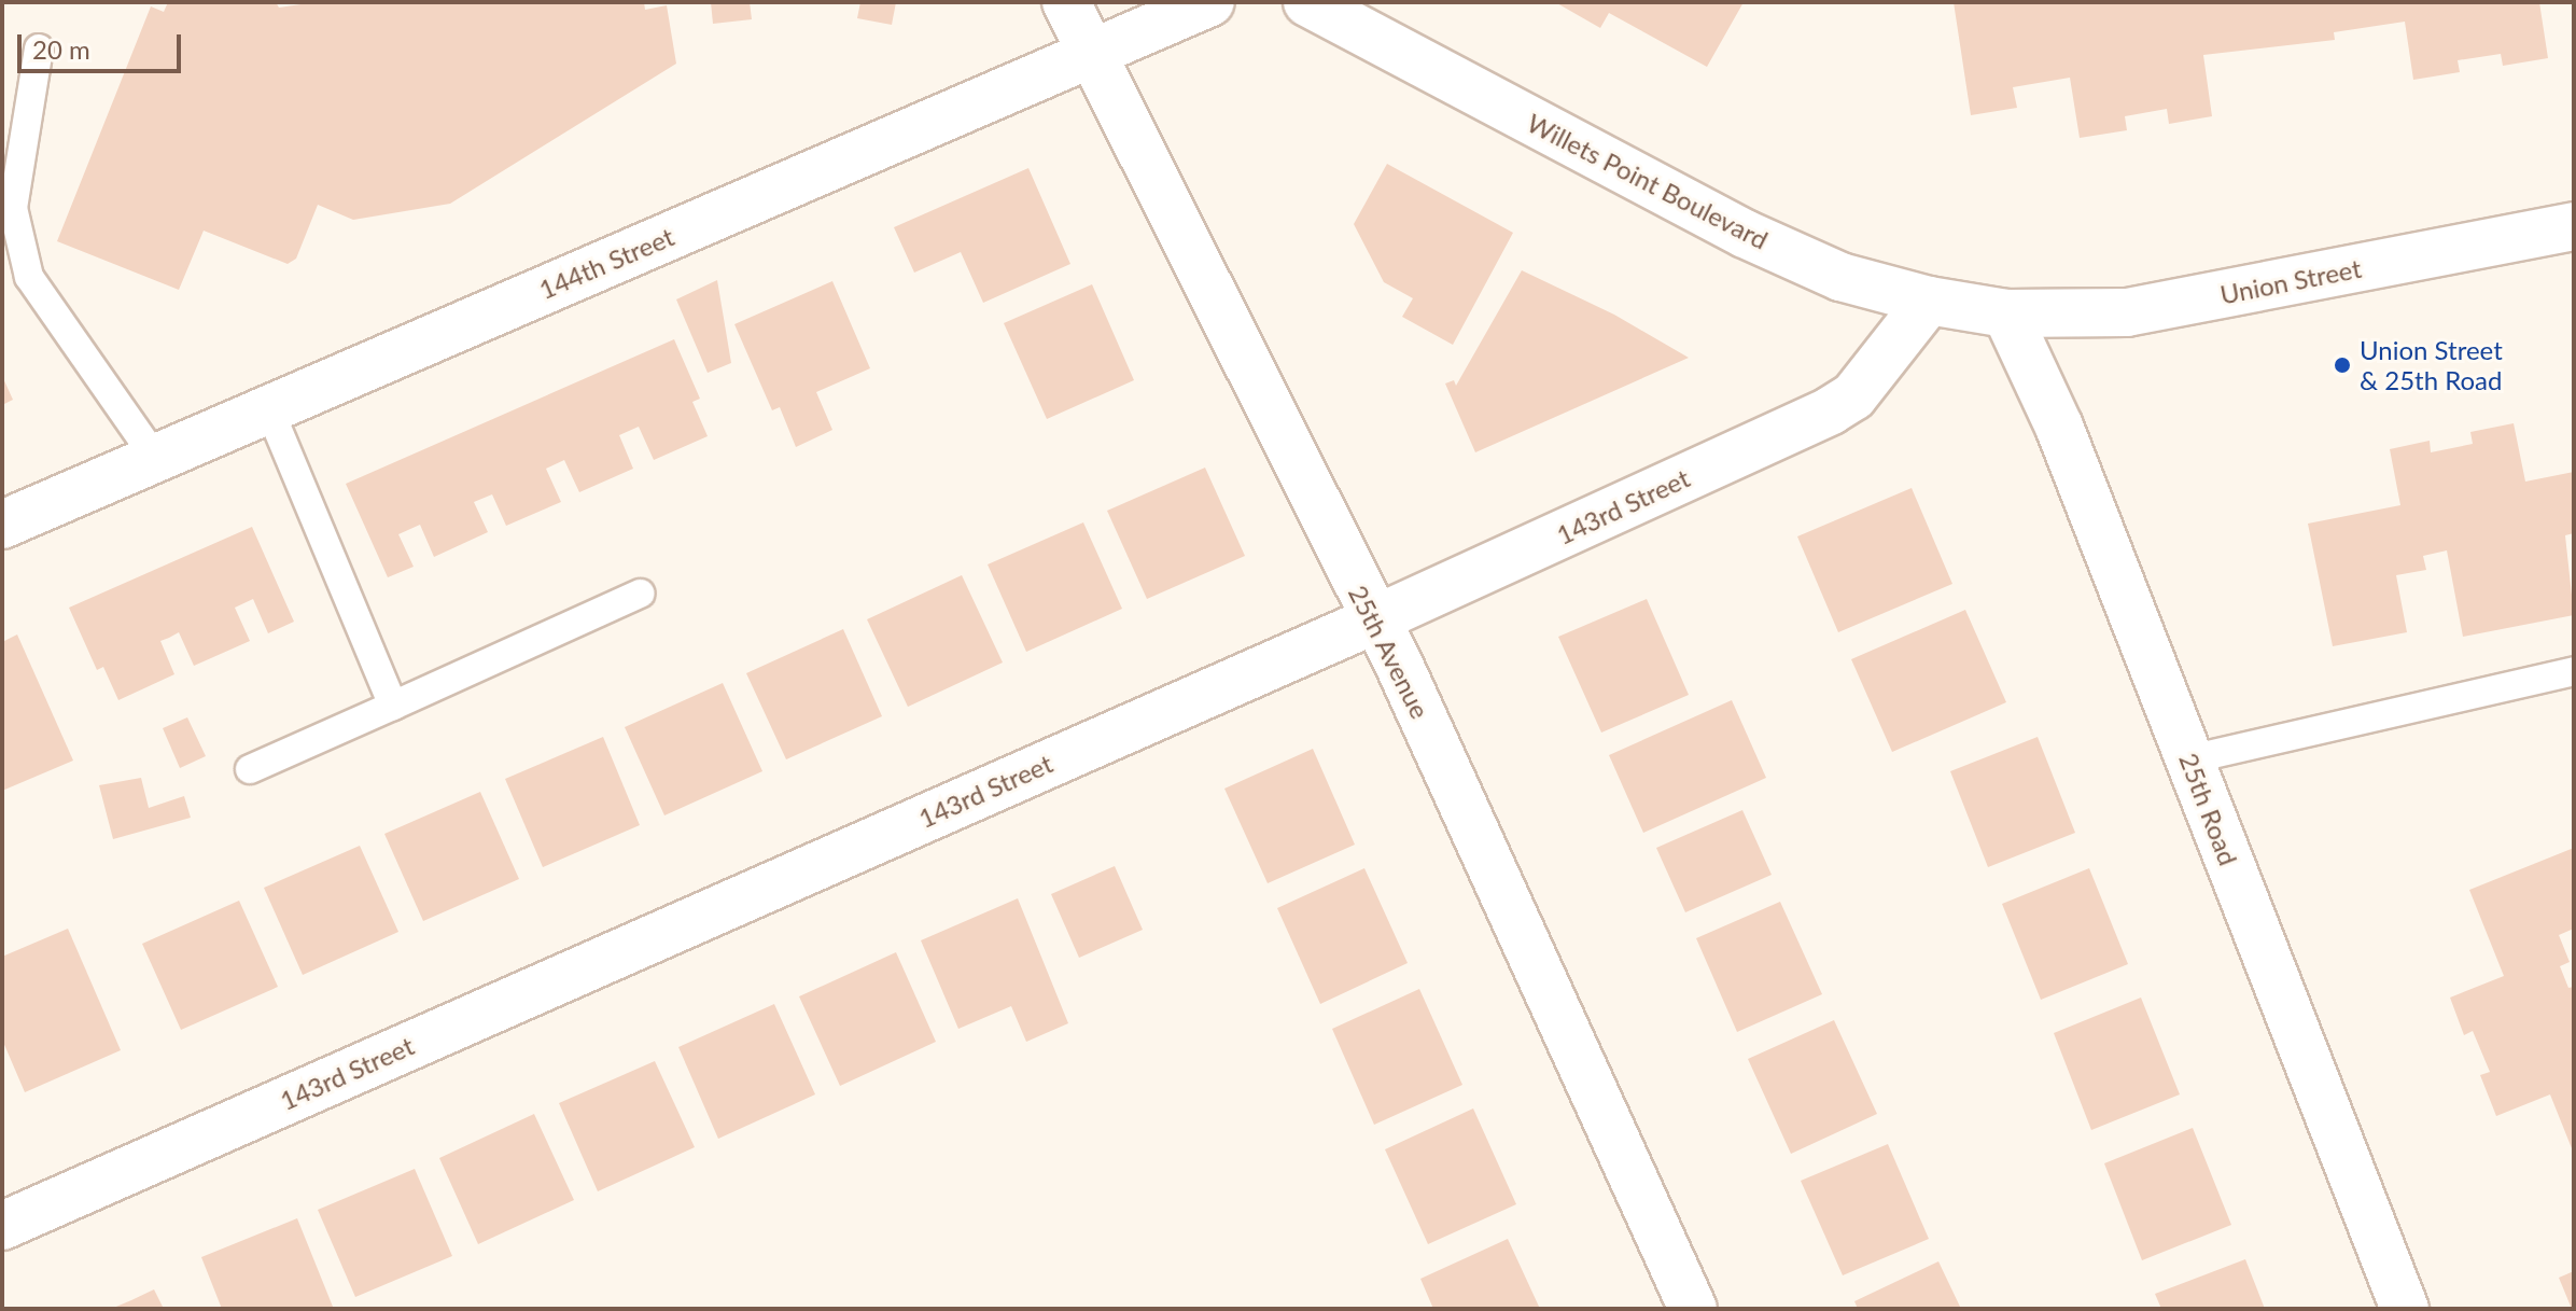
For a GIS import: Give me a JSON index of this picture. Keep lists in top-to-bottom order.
{
  "streets": {
    "street": [
      "Willets Point Boulevard",
      "144th Street",
      "Union Street",
      "143rd Street",
      "25th Avenue",
      "25th Road"
    ]
  },
  "crossings": [
    ["Willets Point Boulevard", "Union Street"],
    ["Willets Point Boulevard", "143rd Street"],
    ["Willets Point Boulevard", "25th Road"],
    ["144th Street", "25th Avenue"],
    ["Union Street", "25th Road"],
    ["143rd Street", "25th Avenue"]
  ],
  "places": ["Union Street & 25th Road"],
  "scale_bar": "20 m"
}
